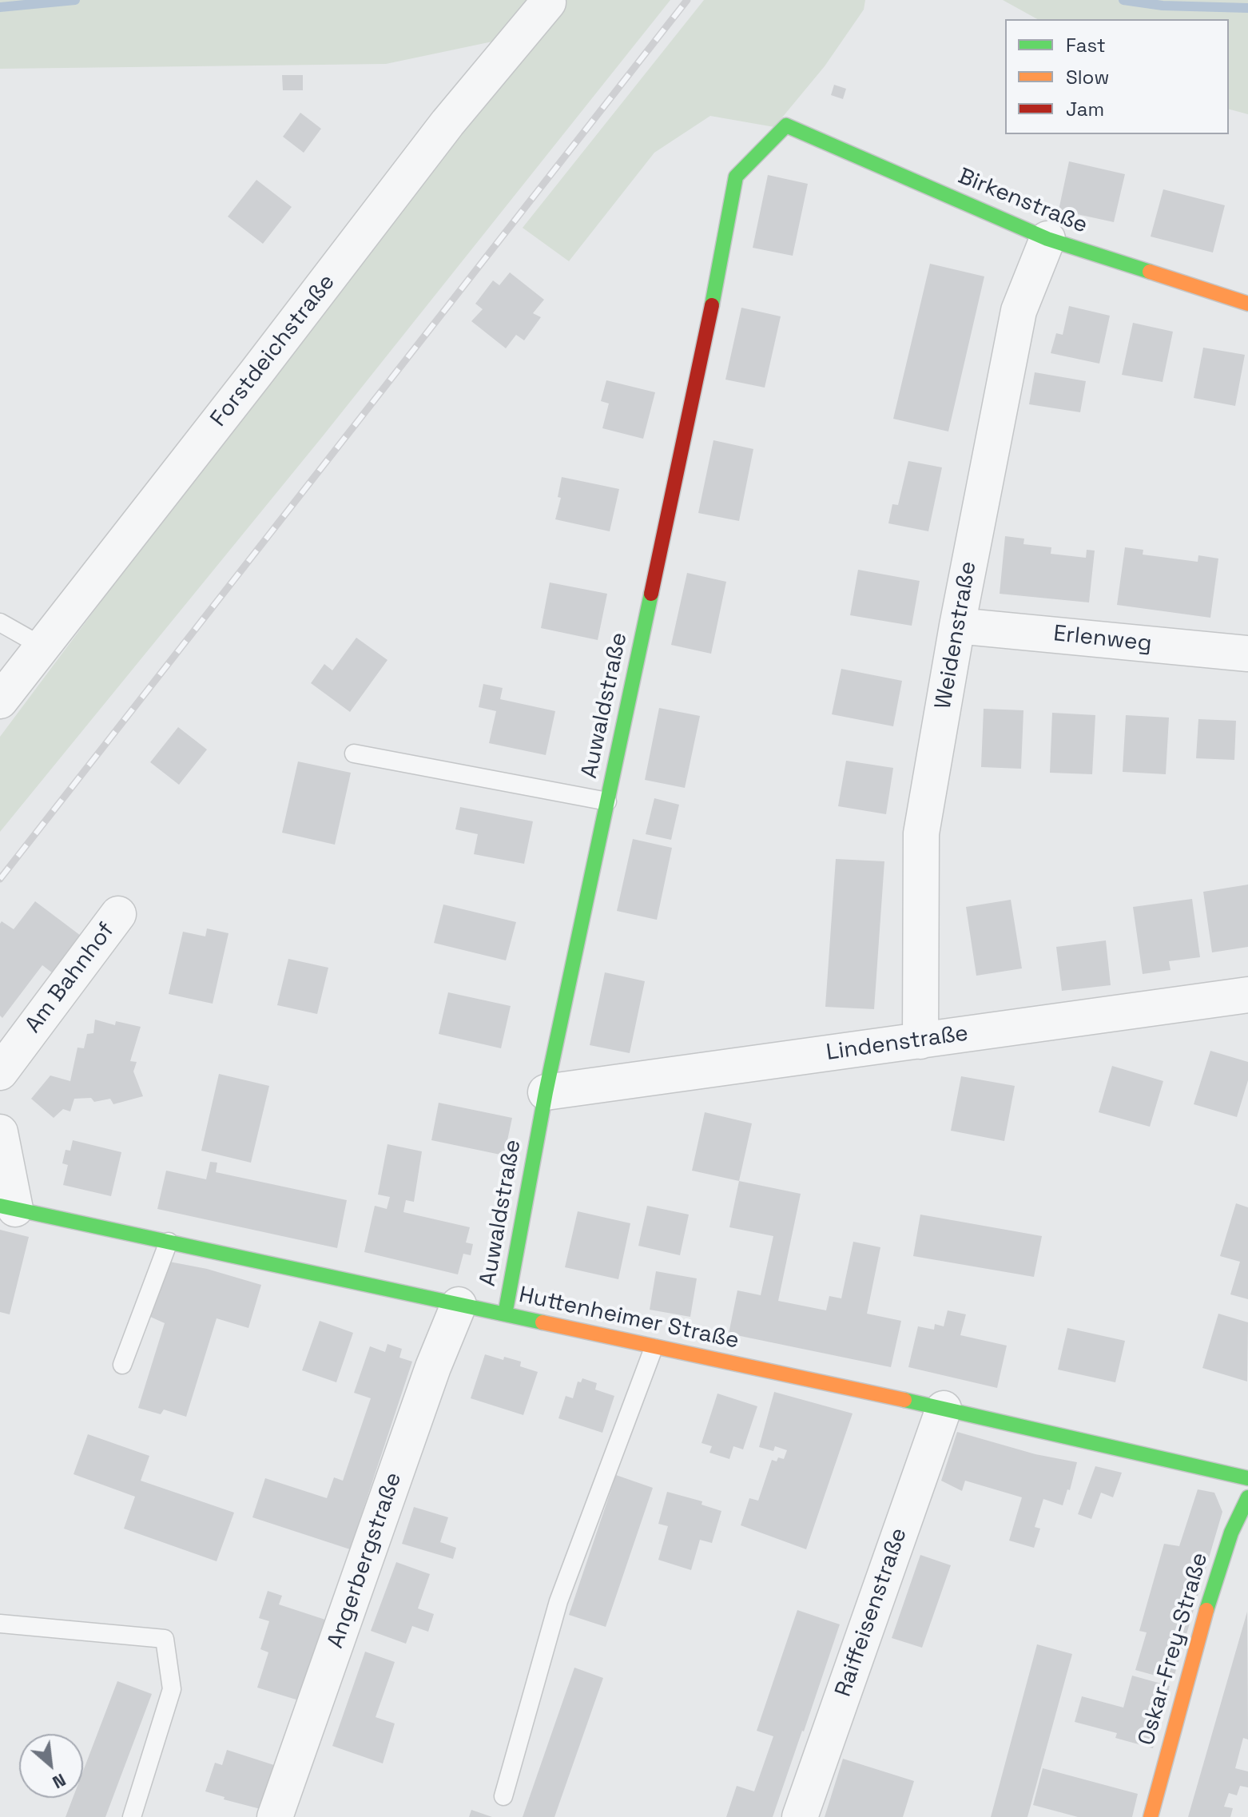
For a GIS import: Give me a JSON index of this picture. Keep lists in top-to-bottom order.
{
  "streets": {
    "street": [
      "Birkenstraße",
      "Forstdeichstraße",
      "Weidenstraße",
      "Erlenweg",
      "Auwaldstraße",
      "Am Bahnhof",
      "Lindenstraße",
      "Huttenheimer Straße",
      "Angerbergstraße",
      "Raiffeisenstraße",
      "Oskar-Frey-Straße"
    ]
  },
  "crossings": [
    ["Birkenstraße", "Weidenstraße"],
    ["Birkenstraße", "Auwaldstraße"],
    ["Weidenstraße", "Erlenweg"],
    ["Weidenstraße", "Lindenstraße"],
    ["Auwaldstraße", "Lindenstraße"],
    ["Auwaldstraße", "Huttenheimer Straße"],
    ["Huttenheimer Straße", "Angerbergstraße"],
    ["Huttenheimer Straße", "Raiffeisenstraße"]
  ],
  "legend": ["Fast", "Slow", "Jam"],
  "north": "bottom right"
}
